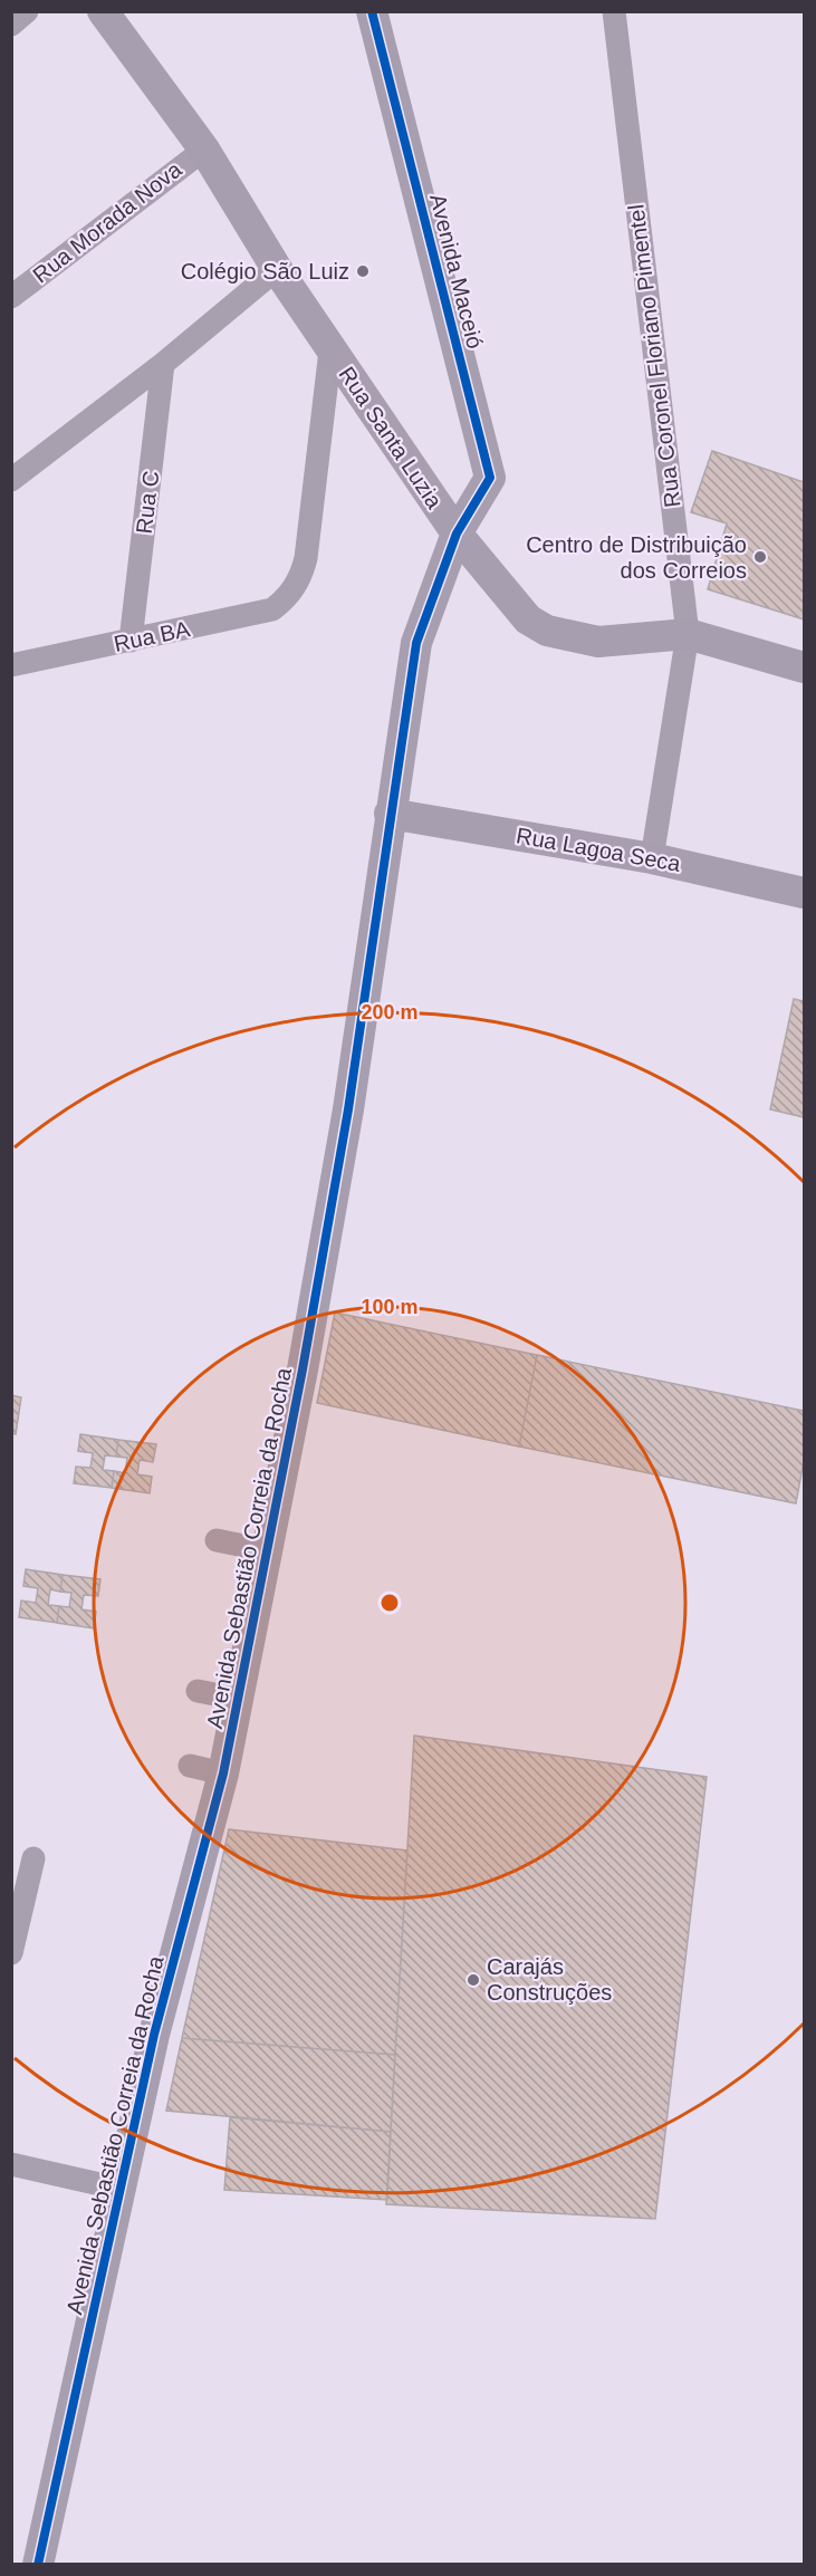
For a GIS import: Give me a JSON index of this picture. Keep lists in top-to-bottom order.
{
  "streets": {
    "street": [
      "Rua Morada Nova",
      "Avenida Maceió",
      "Rua Coronel Floriano Pimentel",
      "Rua Santa Luzia",
      "Rua C",
      "Rua BA",
      "Rua Lagoa Seca",
      "Avenida Sebastião Correia da Rocha"
    ]
  },
  "crossings": [
    ["Rua Morada Nova", "Rua Santa Luzia"],
    ["Avenida Maceió", "Rua Santa Luzia"],
    ["Avenida Maceió", "Avenida Sebastião Correia da Rocha"],
    ["Rua Coronel Floriano Pimentel", "Rua Santa Luzia"],
    ["Rua Coronel Floriano Pimentel", "Rua Lagoa Seca"],
    ["Rua Santa Luzia", "Rua BA"],
    ["Rua Santa Luzia", "Avenida Sebastião Correia da Rocha"],
    ["Rua C", "Rua BA"],
    ["Rua Lagoa Seca", "Avenida Sebastião Correia da Rocha"]
  ],
  "places": ["Colégio São Luiz", "Centro de Distribuição dos Correios", "Carajás Construções"],
  "rings": ["200 m", "100 m"]
}
